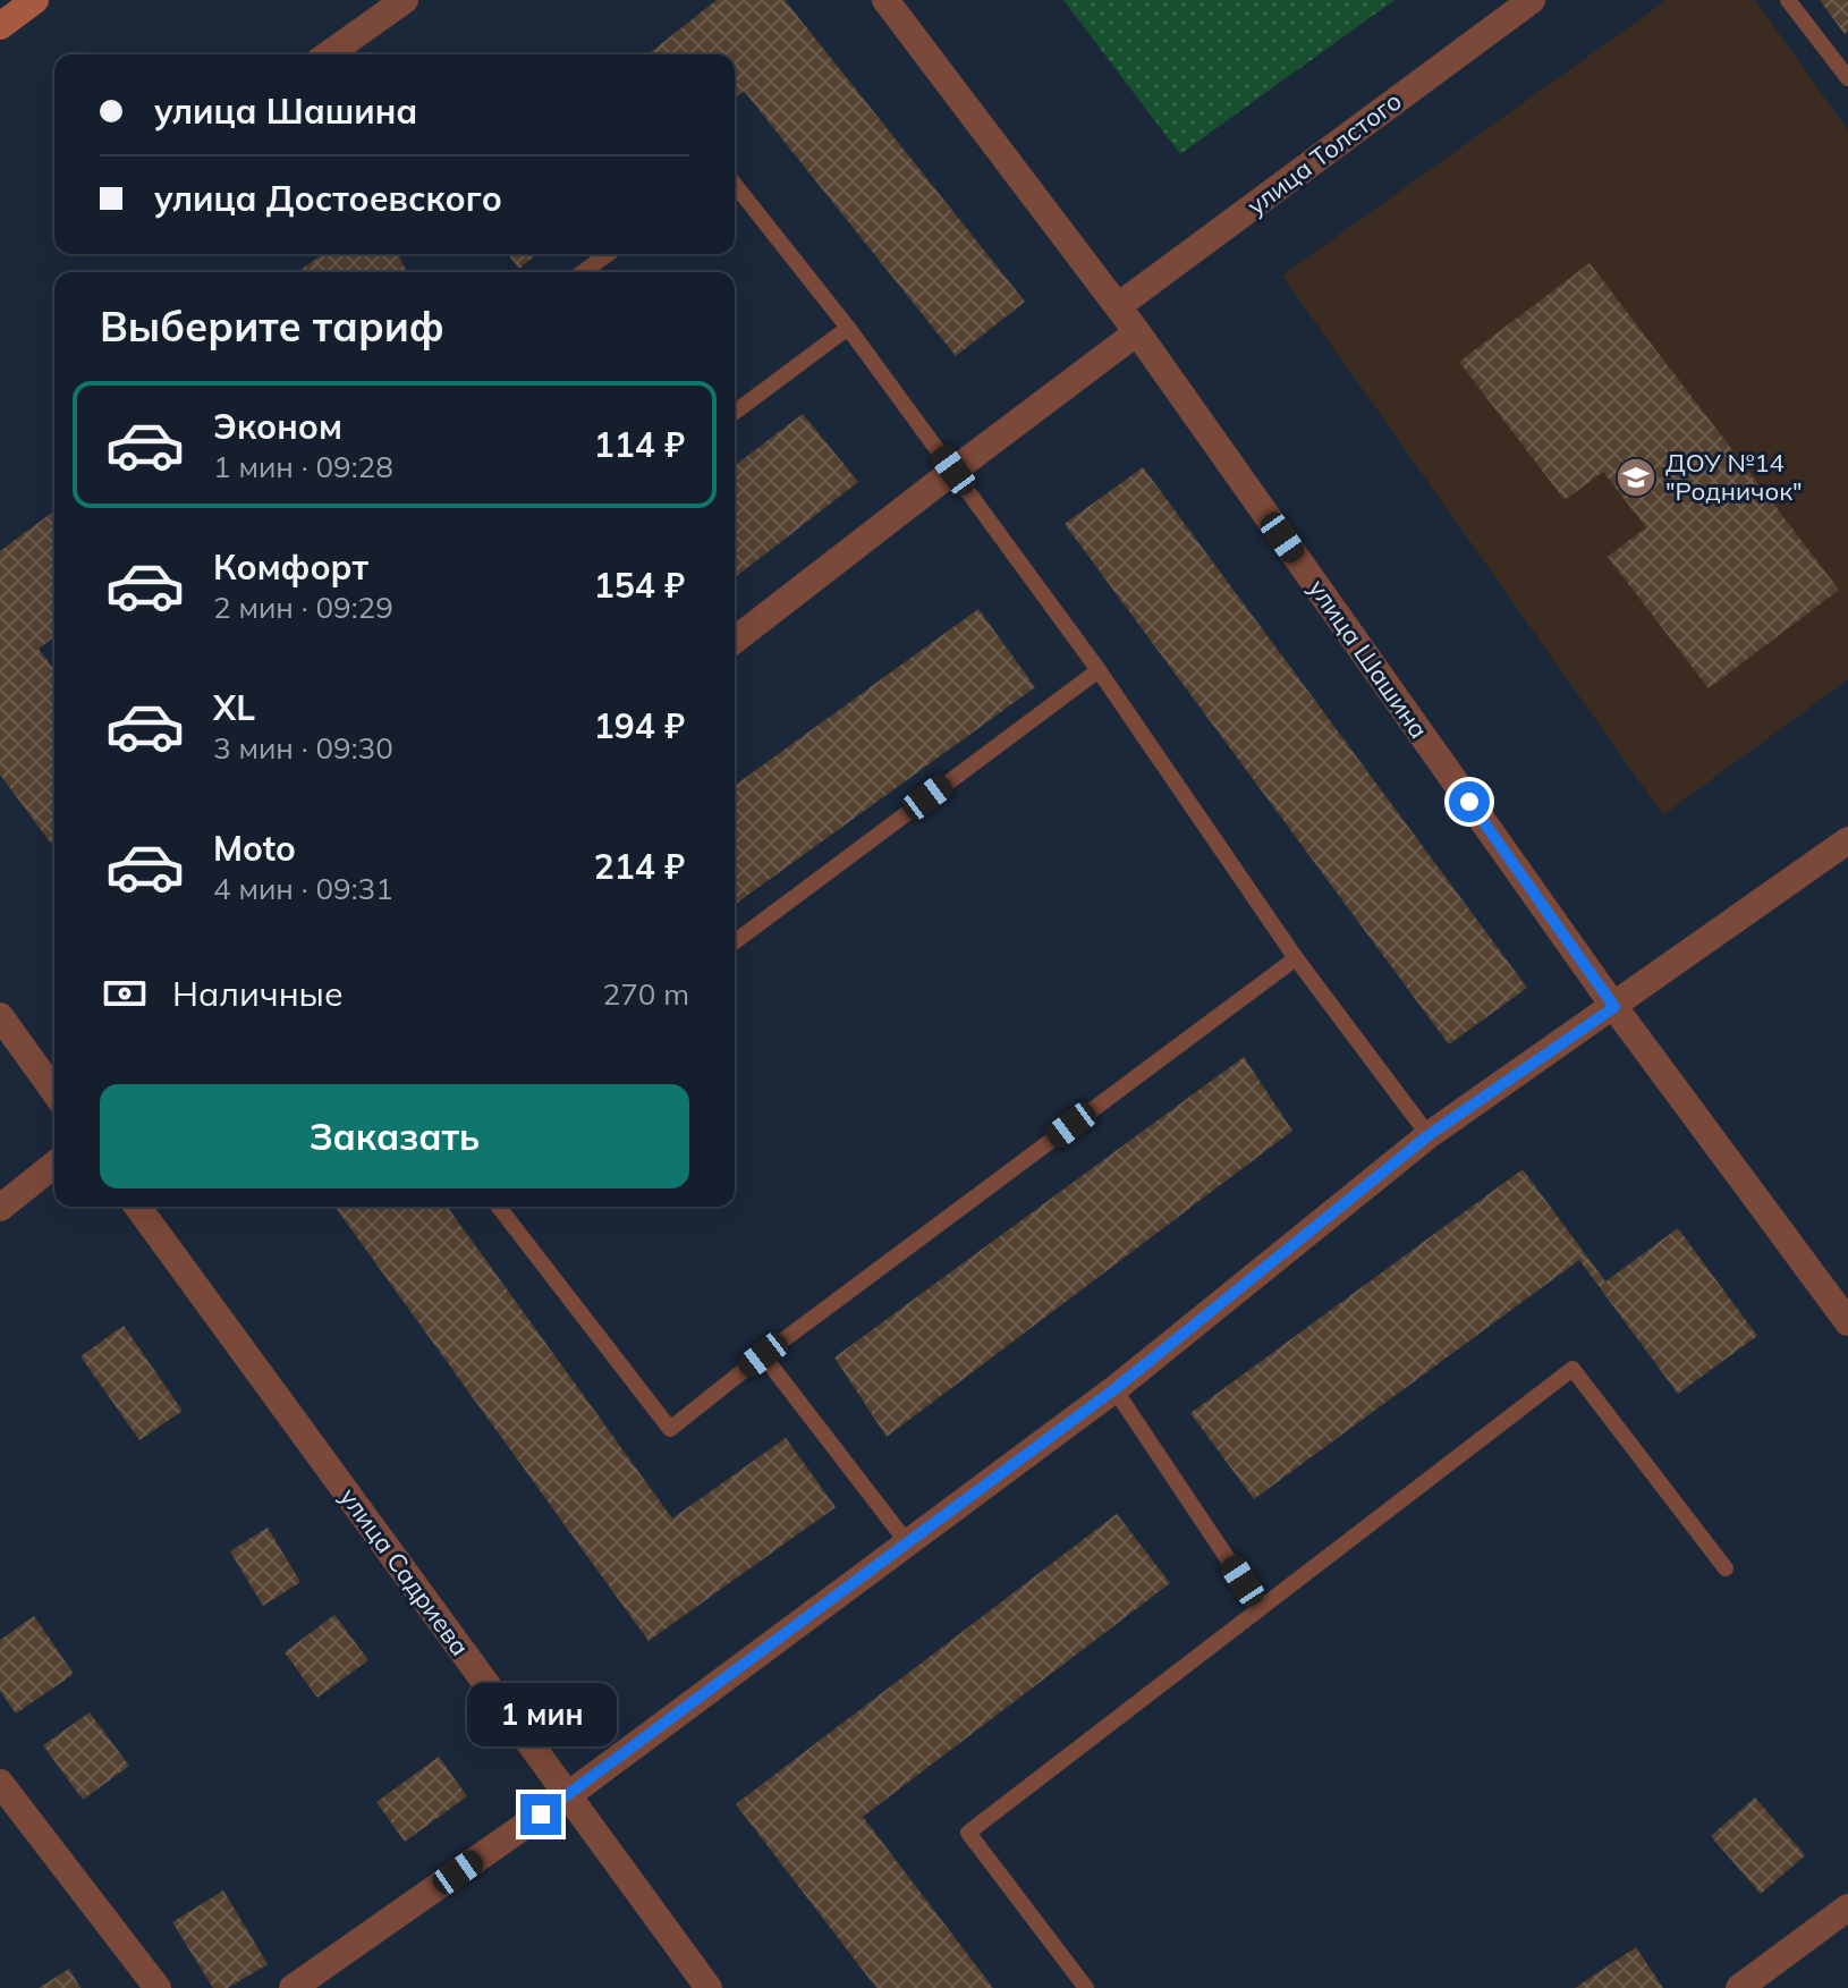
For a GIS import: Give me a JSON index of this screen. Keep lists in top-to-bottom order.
{
  "streets": {
    "street": ["улица Толстого", "улица Шашина", "улица Садриева"]
  },
  "crossings": [
    ["улица Толстого", "улица Шашина"]
  ],
  "places": {
    "school or university": ["ДОУ №14 \"Родничок\""]
  },
  "page": {
    "banner": ["улица Шашина", "улица Достоевского"],
    "heading": "Выберите тариф",
    "list": [
      {
        "name": "Эконом",
        "note": "1 мин · 09:28",
        "value": "114 ₽"
      },
      {
        "name": "Комфорт",
        "note": "2 мин · 09:29",
        "value": "154 ₽"
      },
      {
        "name": "XL",
        "note": "3 мин · 09:30",
        "value": "194 ₽"
      },
      {
        "name": "Moto",
        "note": "4 мин · 09:31",
        "value": "214 ₽"
      }
    ],
    "pay": ["Наличные", "270 m"],
    "buttons": "Заказать",
    "bubble": "1 мин"
  }
}
